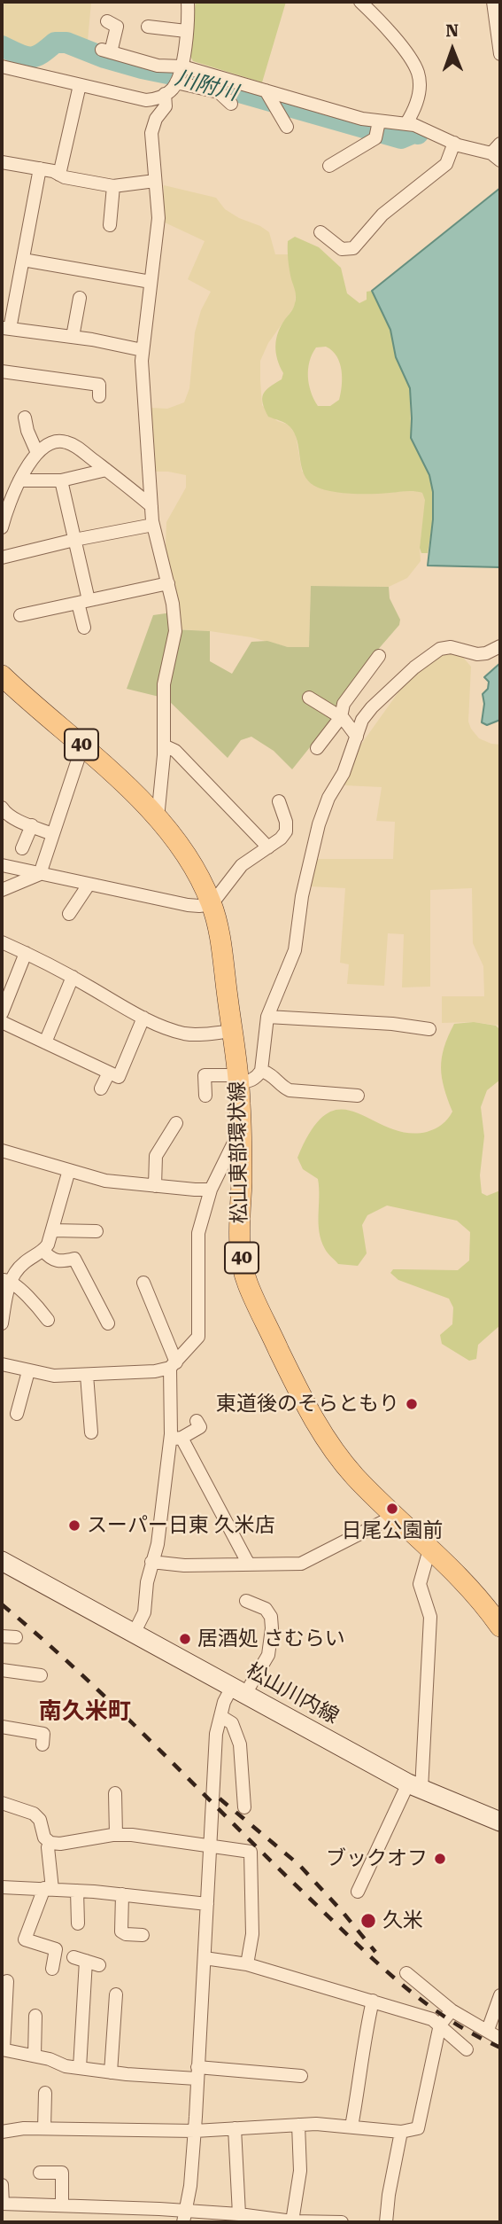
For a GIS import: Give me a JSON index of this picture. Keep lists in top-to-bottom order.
{
  "streets": {
    "main road": ["40", "松山東部環状線", "松山川内線"]
  },
  "districts": ["南久米町"],
  "water": ["川附川"],
  "places": [
    "東道後のそらともり",
    "日尾公園前",
    "スーパー日東 久米店",
    "居酒処 さむらい",
    "ブックオフ",
    "久米"
  ],
  "north": "top"
}
